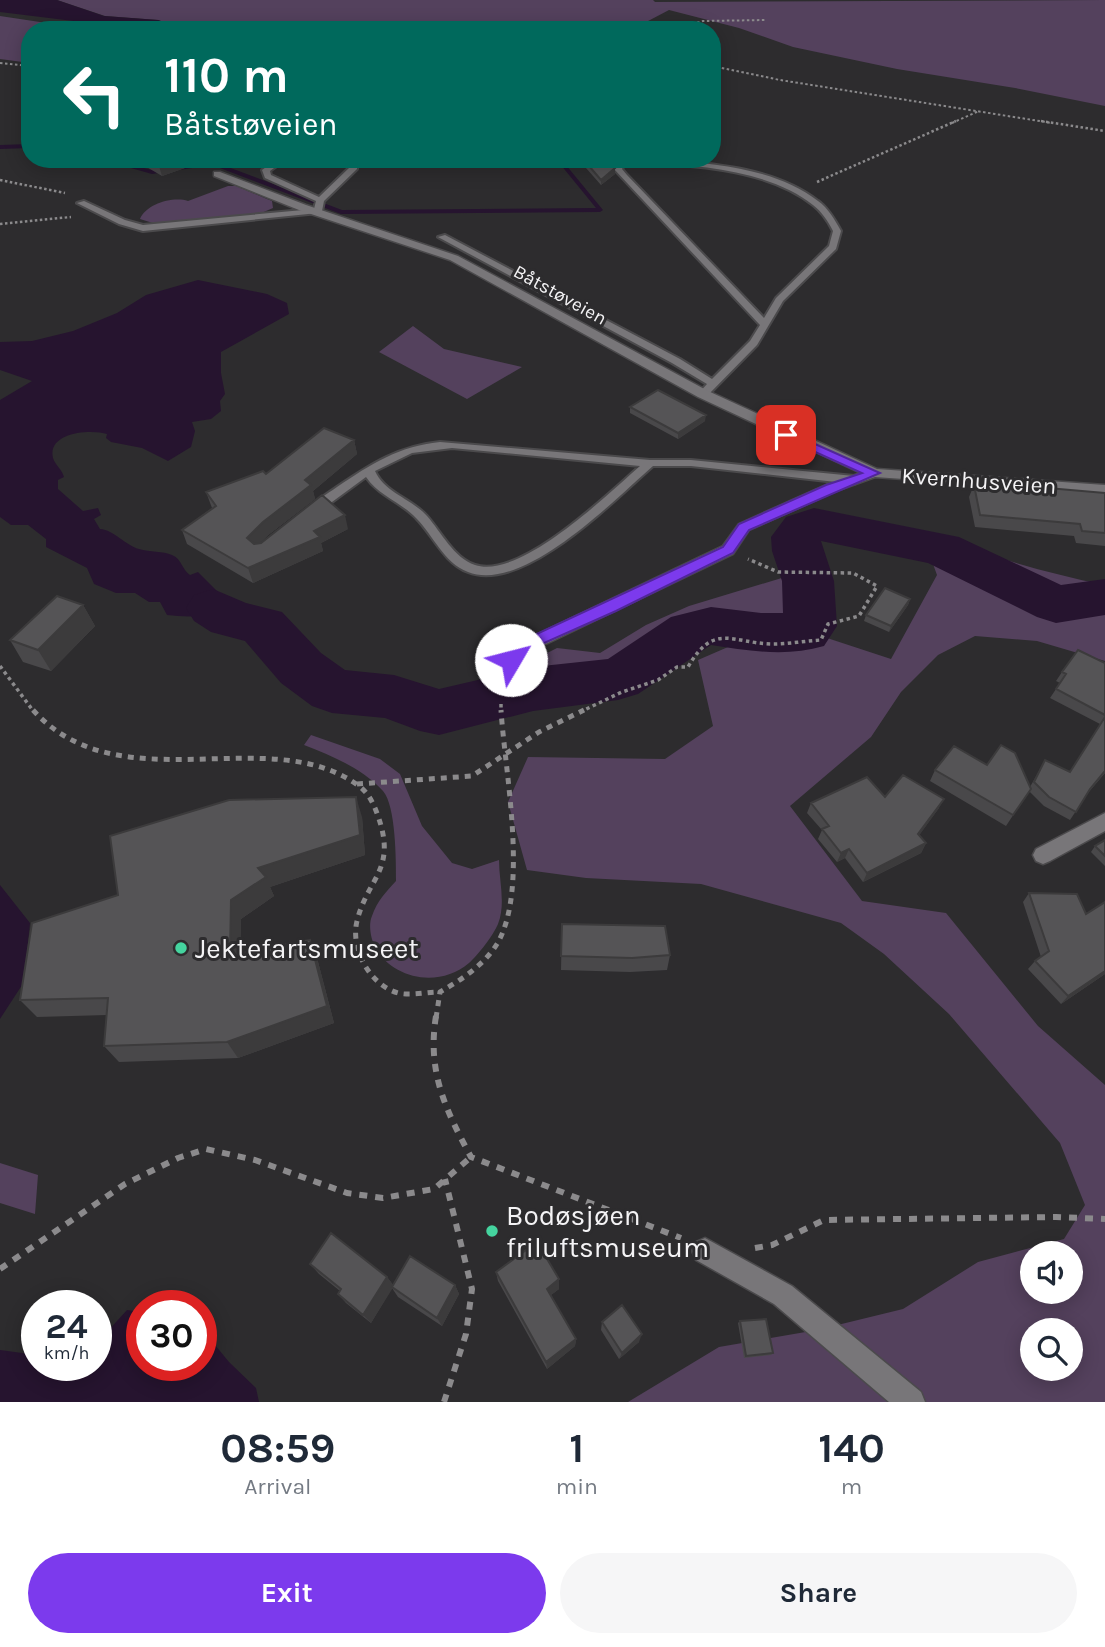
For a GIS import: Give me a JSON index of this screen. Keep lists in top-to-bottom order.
{
  "streets": {
    "street": ["Båtstøveien", "Kvernhusveien"]
  },
  "crossings": [
    ["Båtstøveien", "Kvernhusveien"]
  ],
  "places": ["Jektefartsmuseet", "Bodøsjøen friluftsmuseum"],
  "page": {
    "turn": ["110 m", "Båtstøveien"],
    "speed": "24 km/h",
    "limit": "30",
    "eta": [
      "08:59",
      "Arrival",
      "1",
      "min",
      "140",
      "m"
    ],
    "buttons": ["Exit", "Share"]
  }
}
